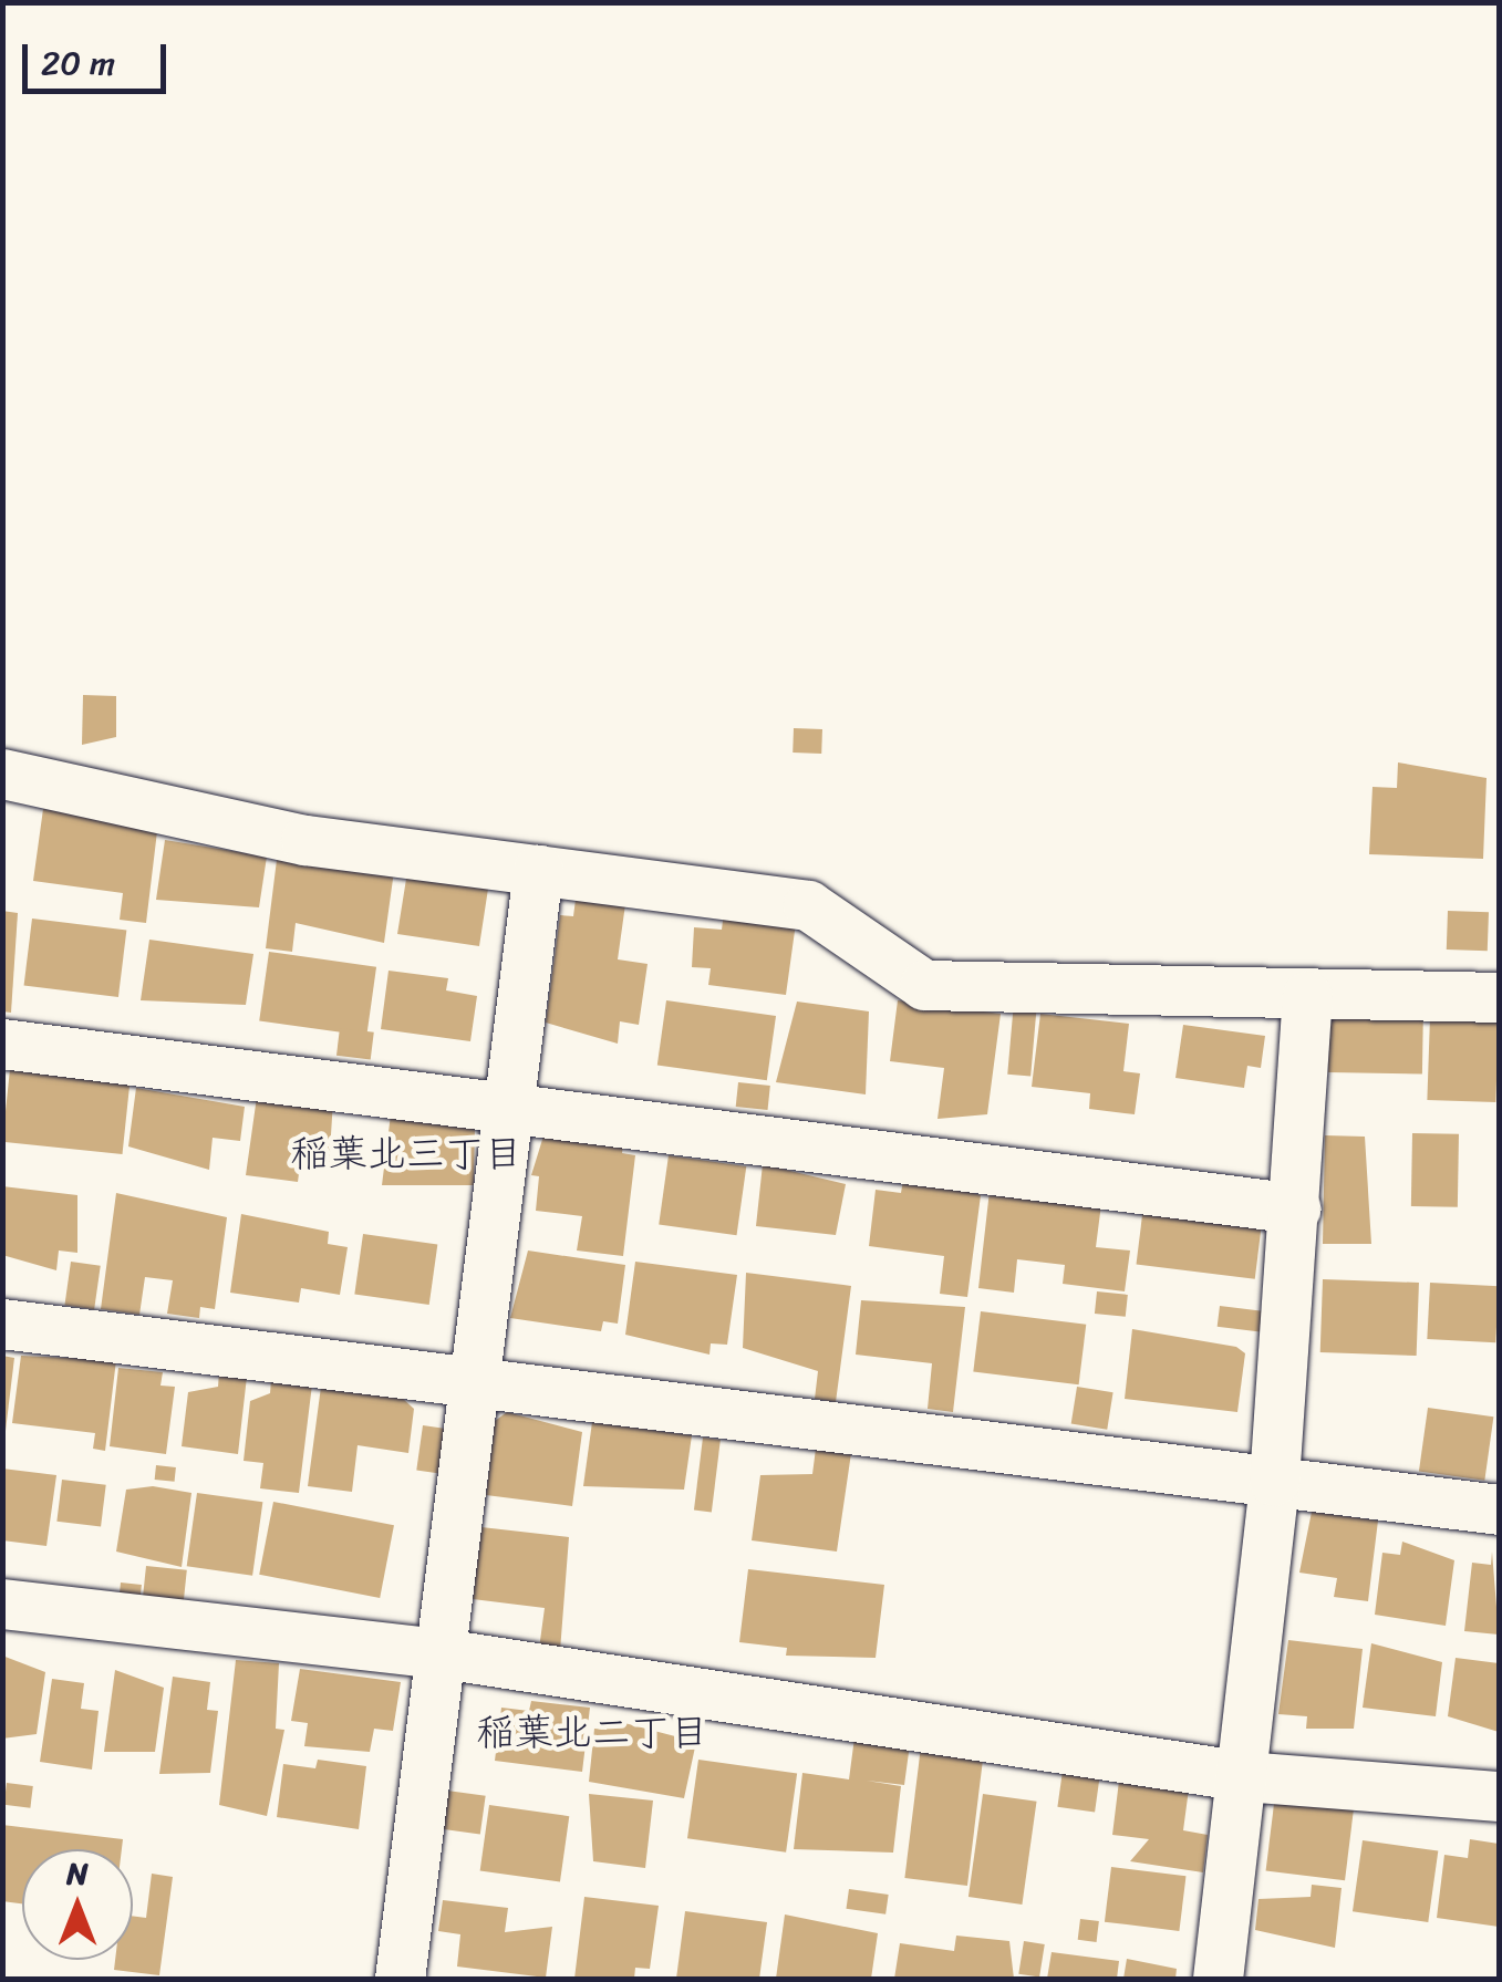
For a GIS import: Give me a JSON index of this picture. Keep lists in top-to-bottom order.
{
  "districts": ["稲葉北三丁目", "稲葉北二丁目"],
  "scale_bar": "20 m",
  "north": "top"
}
